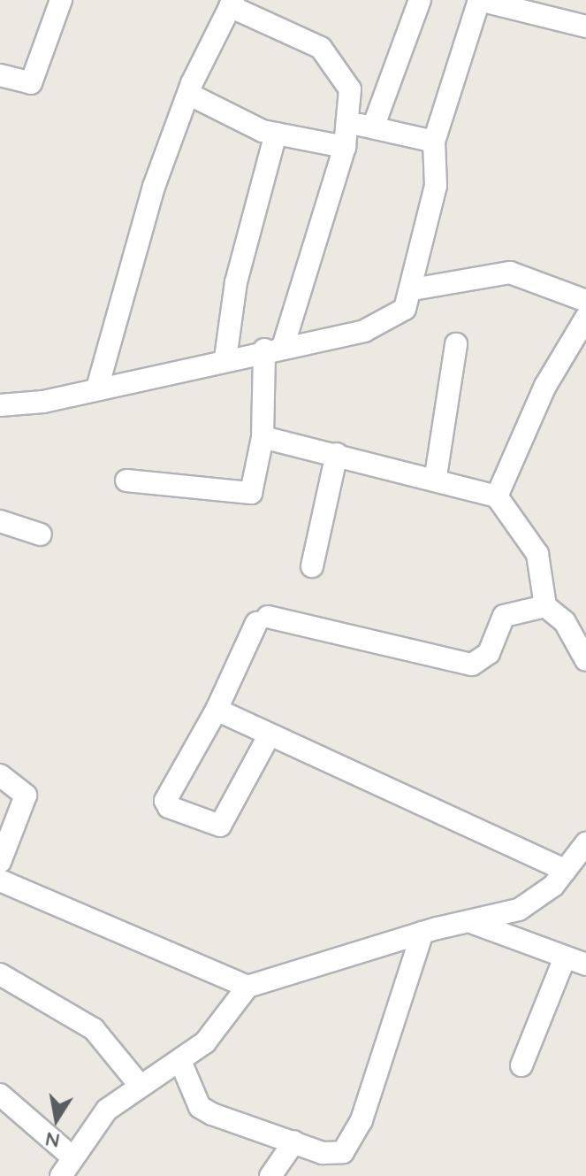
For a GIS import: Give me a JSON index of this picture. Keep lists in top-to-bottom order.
{
  "north": "bottom"
}
